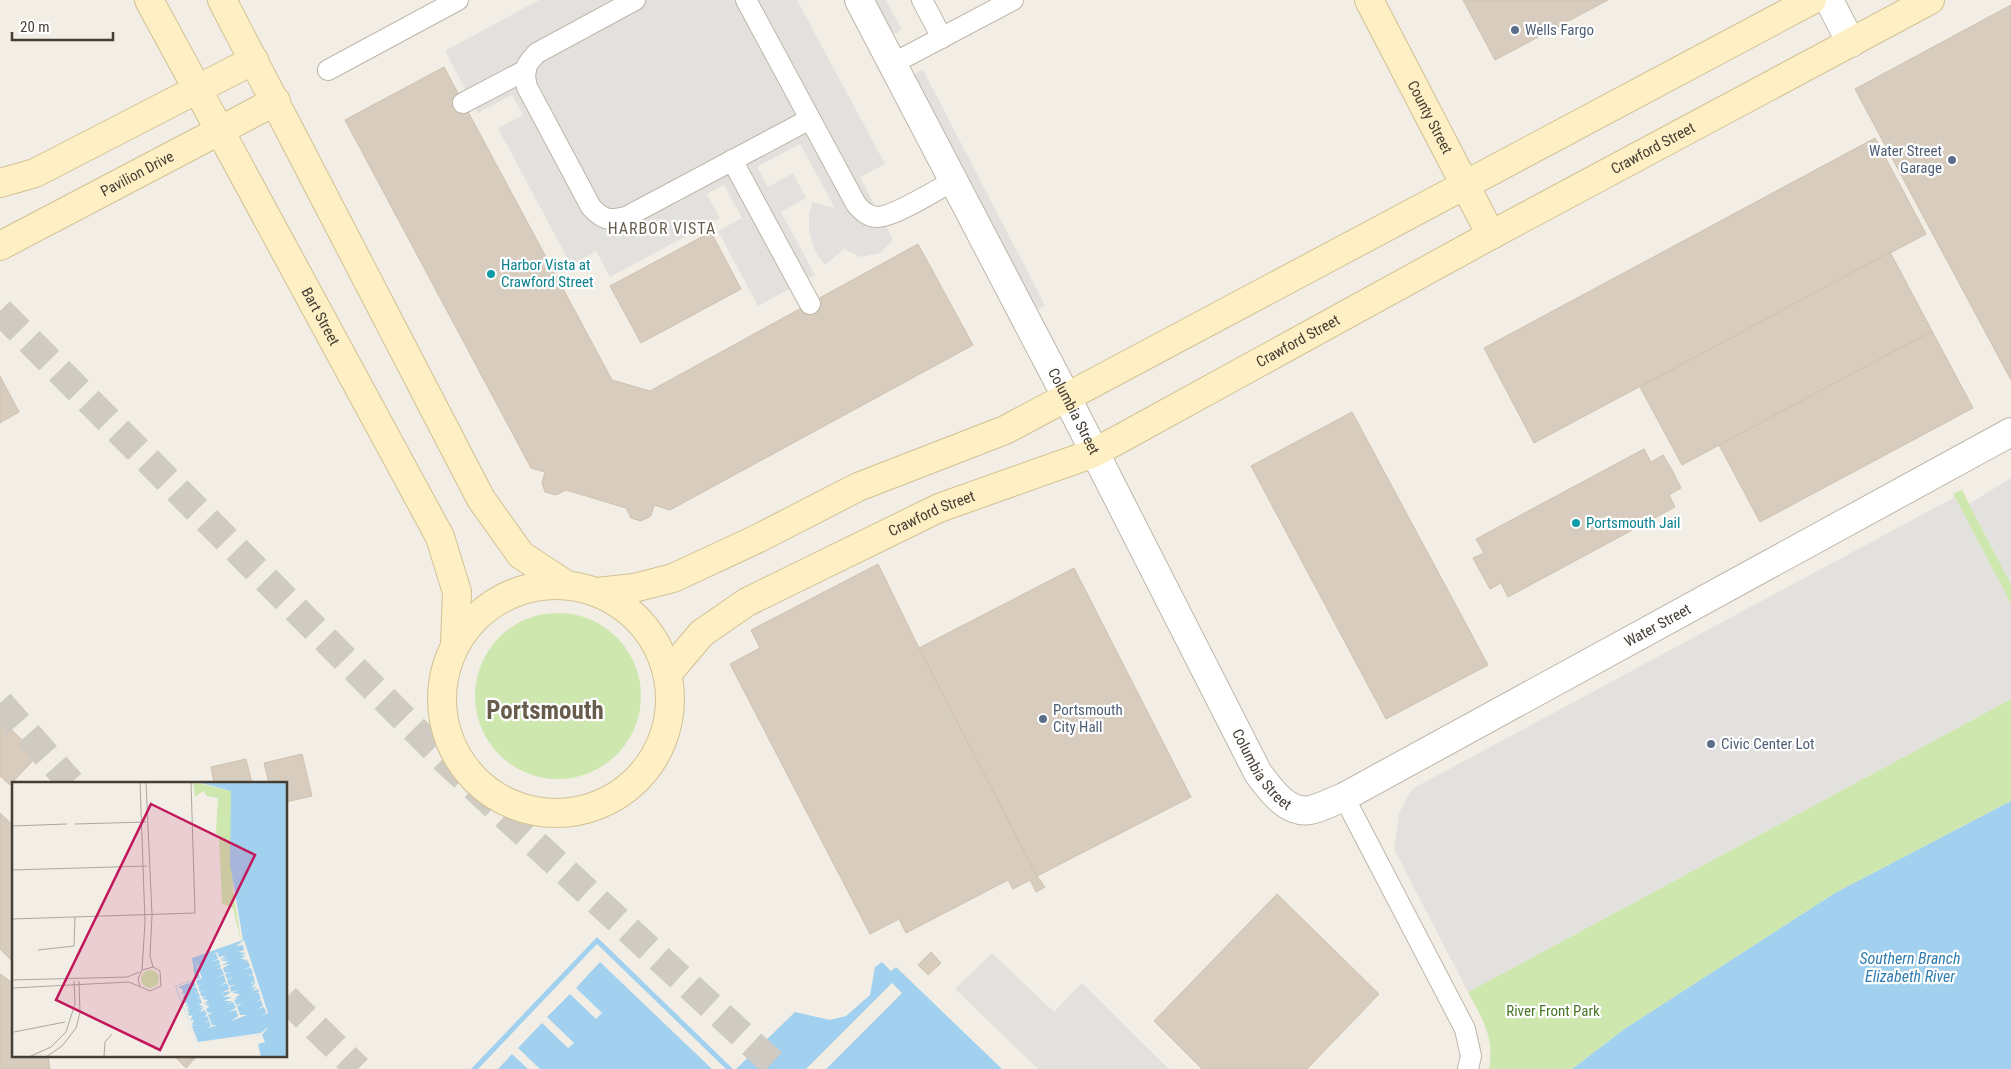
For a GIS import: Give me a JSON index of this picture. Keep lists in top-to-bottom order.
{
  "streets": {
    "main road": [
      "County Street",
      "Crawford Street",
      "Pavilion Drive",
      "Bart Street"
    ],
    "street": ["Columbia Street", "Water Street"]
  },
  "crossings": [
    ["County Street", "Crawford Street"],
    ["Crawford Street", "Columbia Street"],
    ["Pavilion Drive", "Bart Street"],
    ["Columbia Street", "Water Street"]
  ],
  "districts": ["HARBOR VISTA", "Portsmouth"],
  "water": ["Southern Branch Elizabeth River"],
  "parks": ["River Front Park"],
  "places": [
    "Wells Fargo",
    "Water Street Garage",
    "Harbor Vista at Crawford Street",
    "Portsmouth Jail",
    "Portsmouth City Hall",
    "Civic Center Lot"
  ],
  "scale_bar": "20 m"
}
